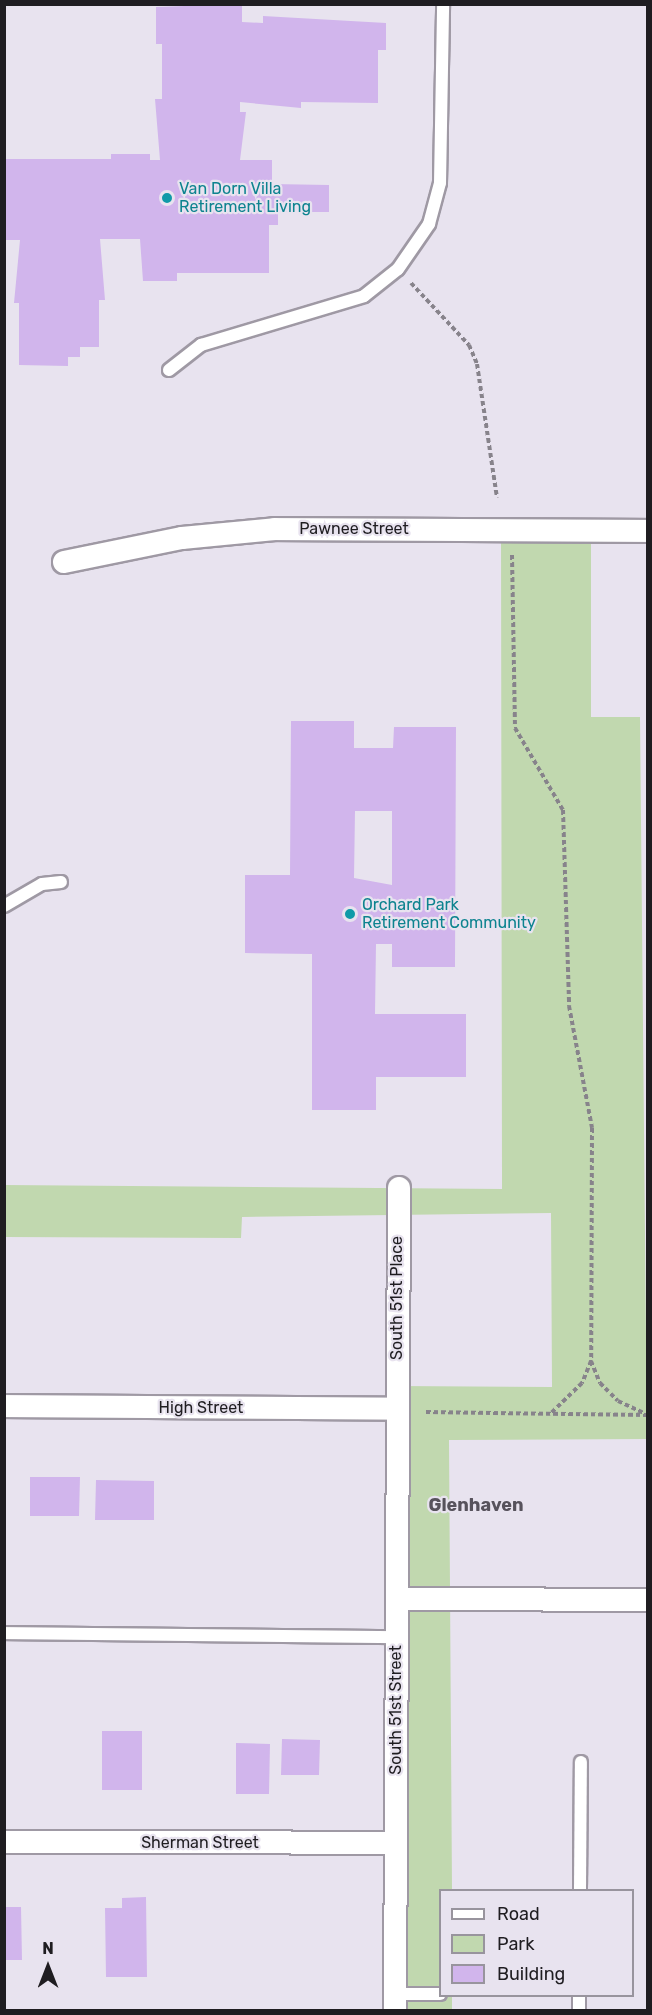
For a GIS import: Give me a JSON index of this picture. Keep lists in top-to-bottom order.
{
  "streets": {
    "street": [
      "Pawnee Street",
      "South 51st Place",
      "High Street",
      "South 51st Street",
      "Sherman Street"
    ]
  },
  "crossings": [
    ["South 51st Place", "High Street"],
    ["South 51st Place", "South 51st Street"],
    ["High Street", "South 51st Street"],
    ["South 51st Street", "Sherman Street"]
  ],
  "districts": ["Glenhaven"],
  "places": ["Van Dorn Villa Retirement Living", "Orchard Park Retirement Community"],
  "legend": ["Road", "Park", "Building"],
  "north": "top"
}
